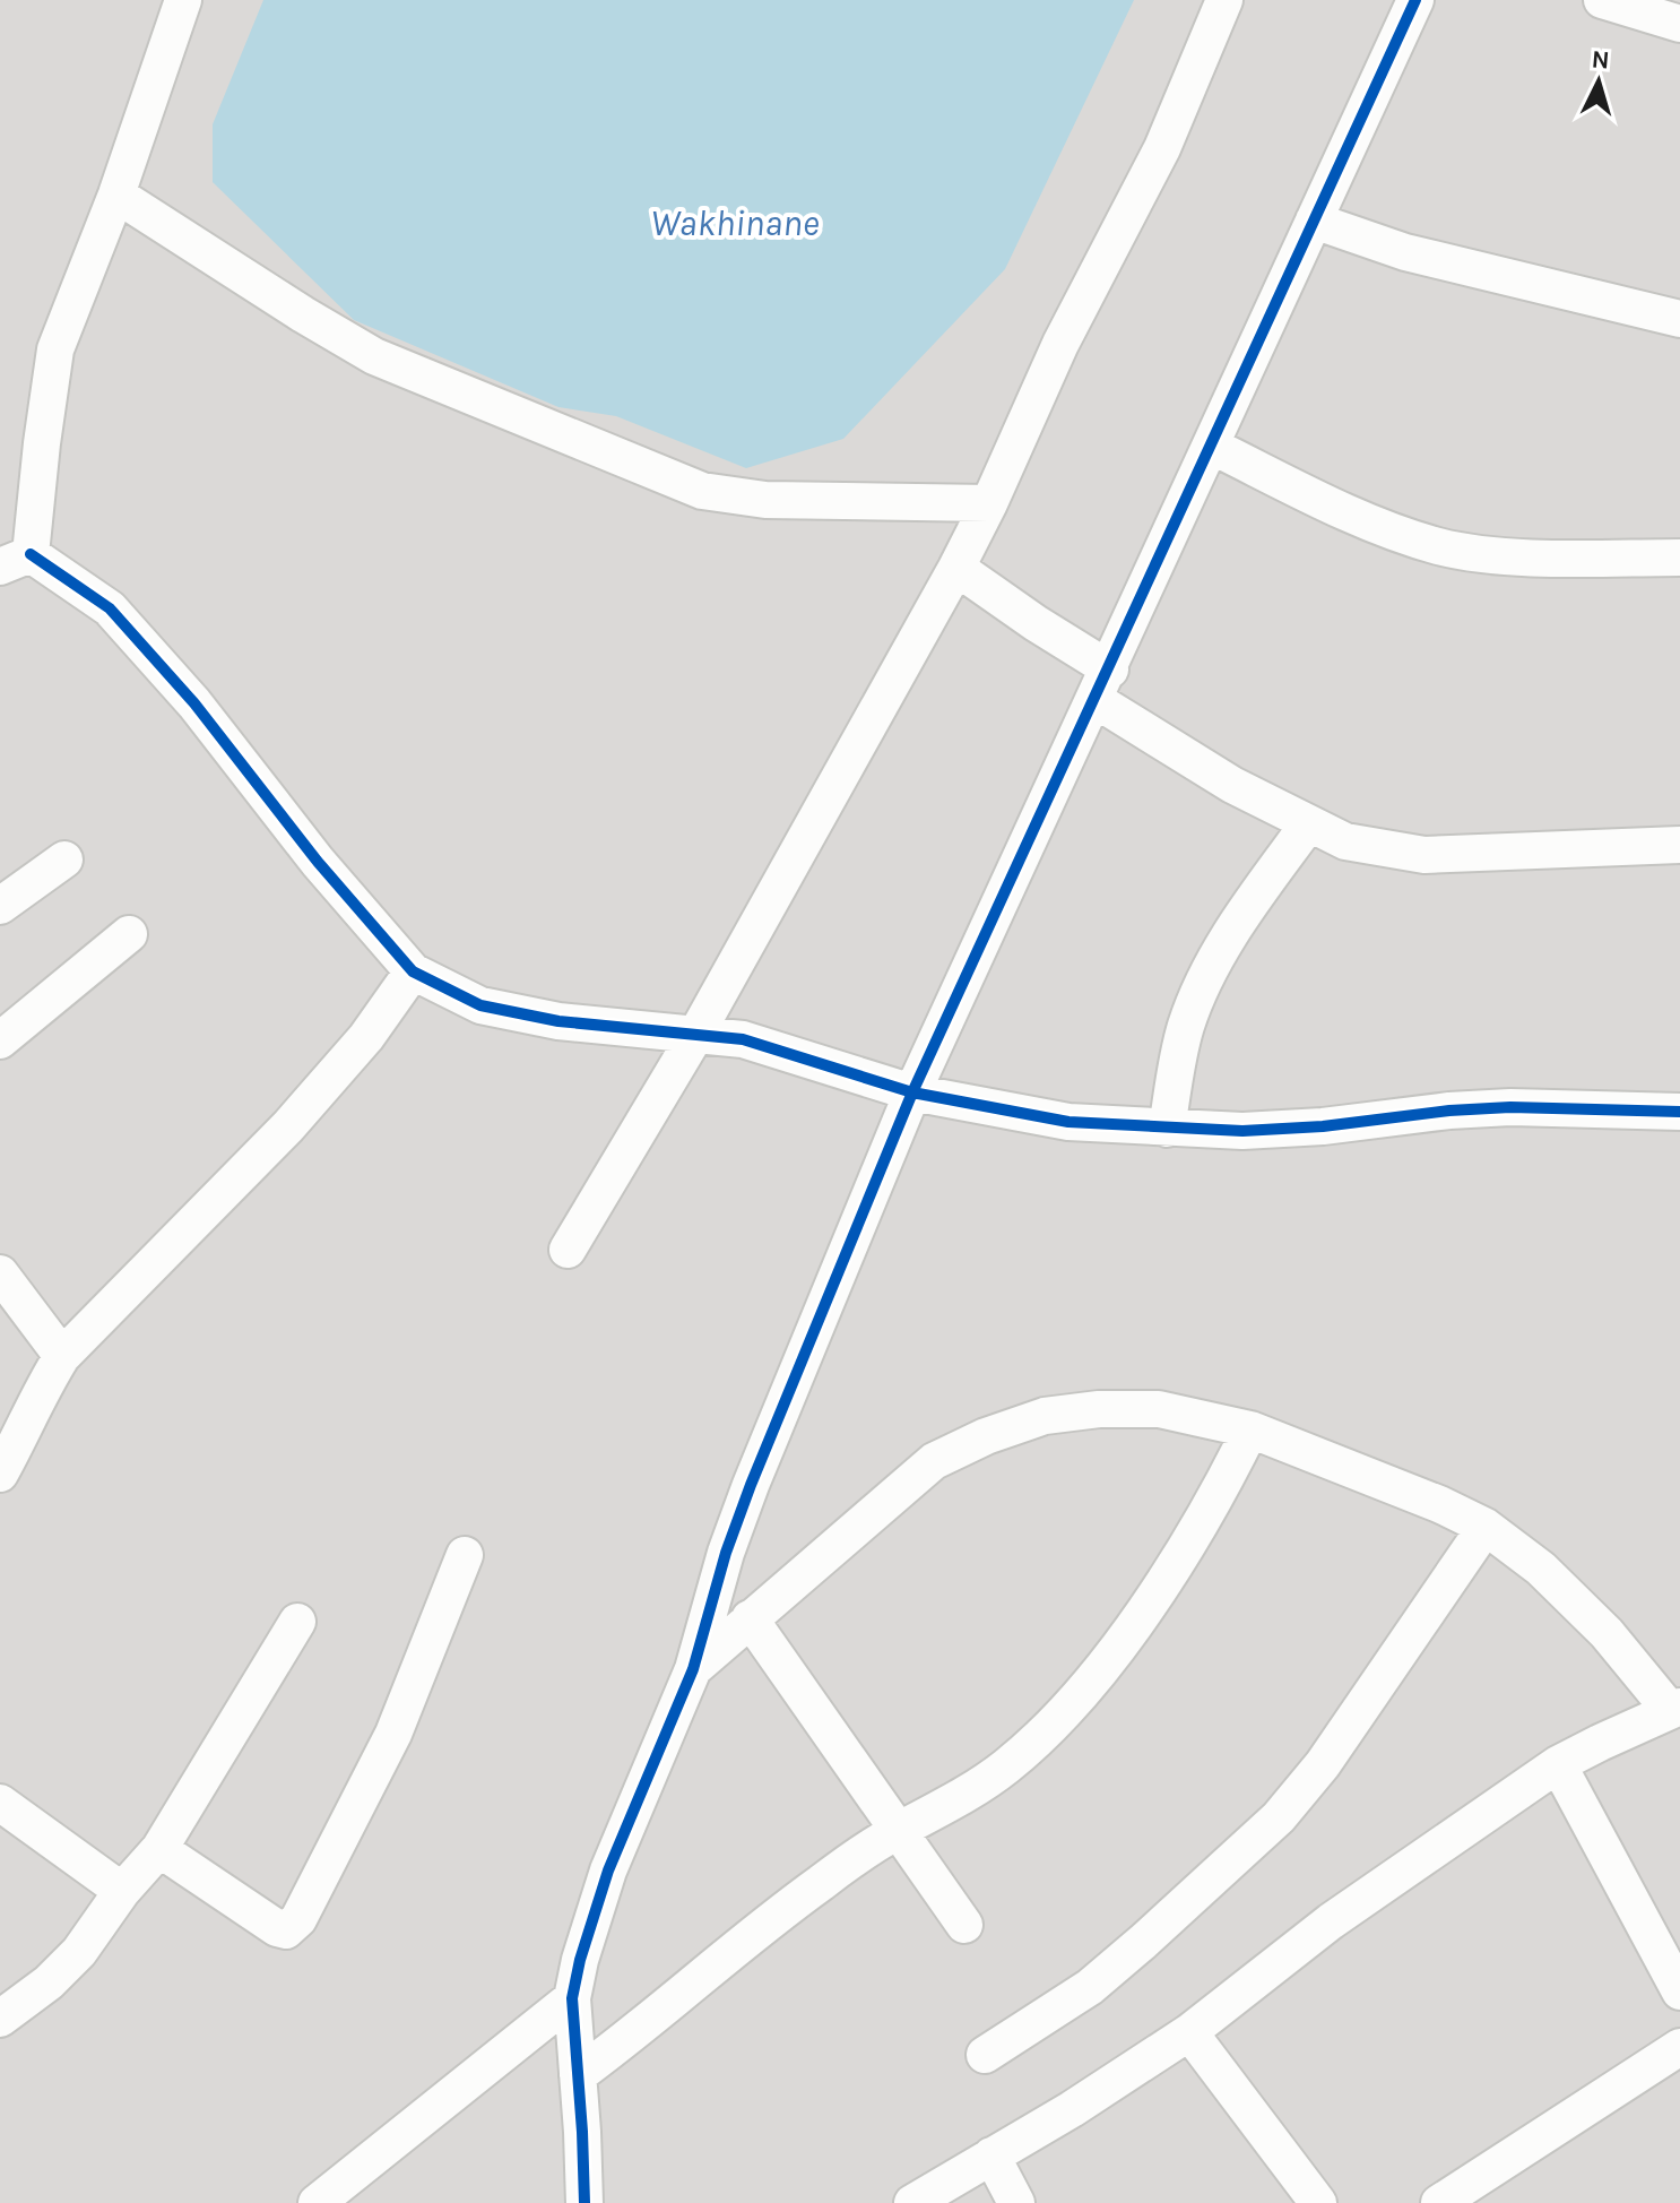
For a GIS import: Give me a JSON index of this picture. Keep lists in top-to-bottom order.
{
  "water": ["Wakhinane"],
  "north": "top"
}
